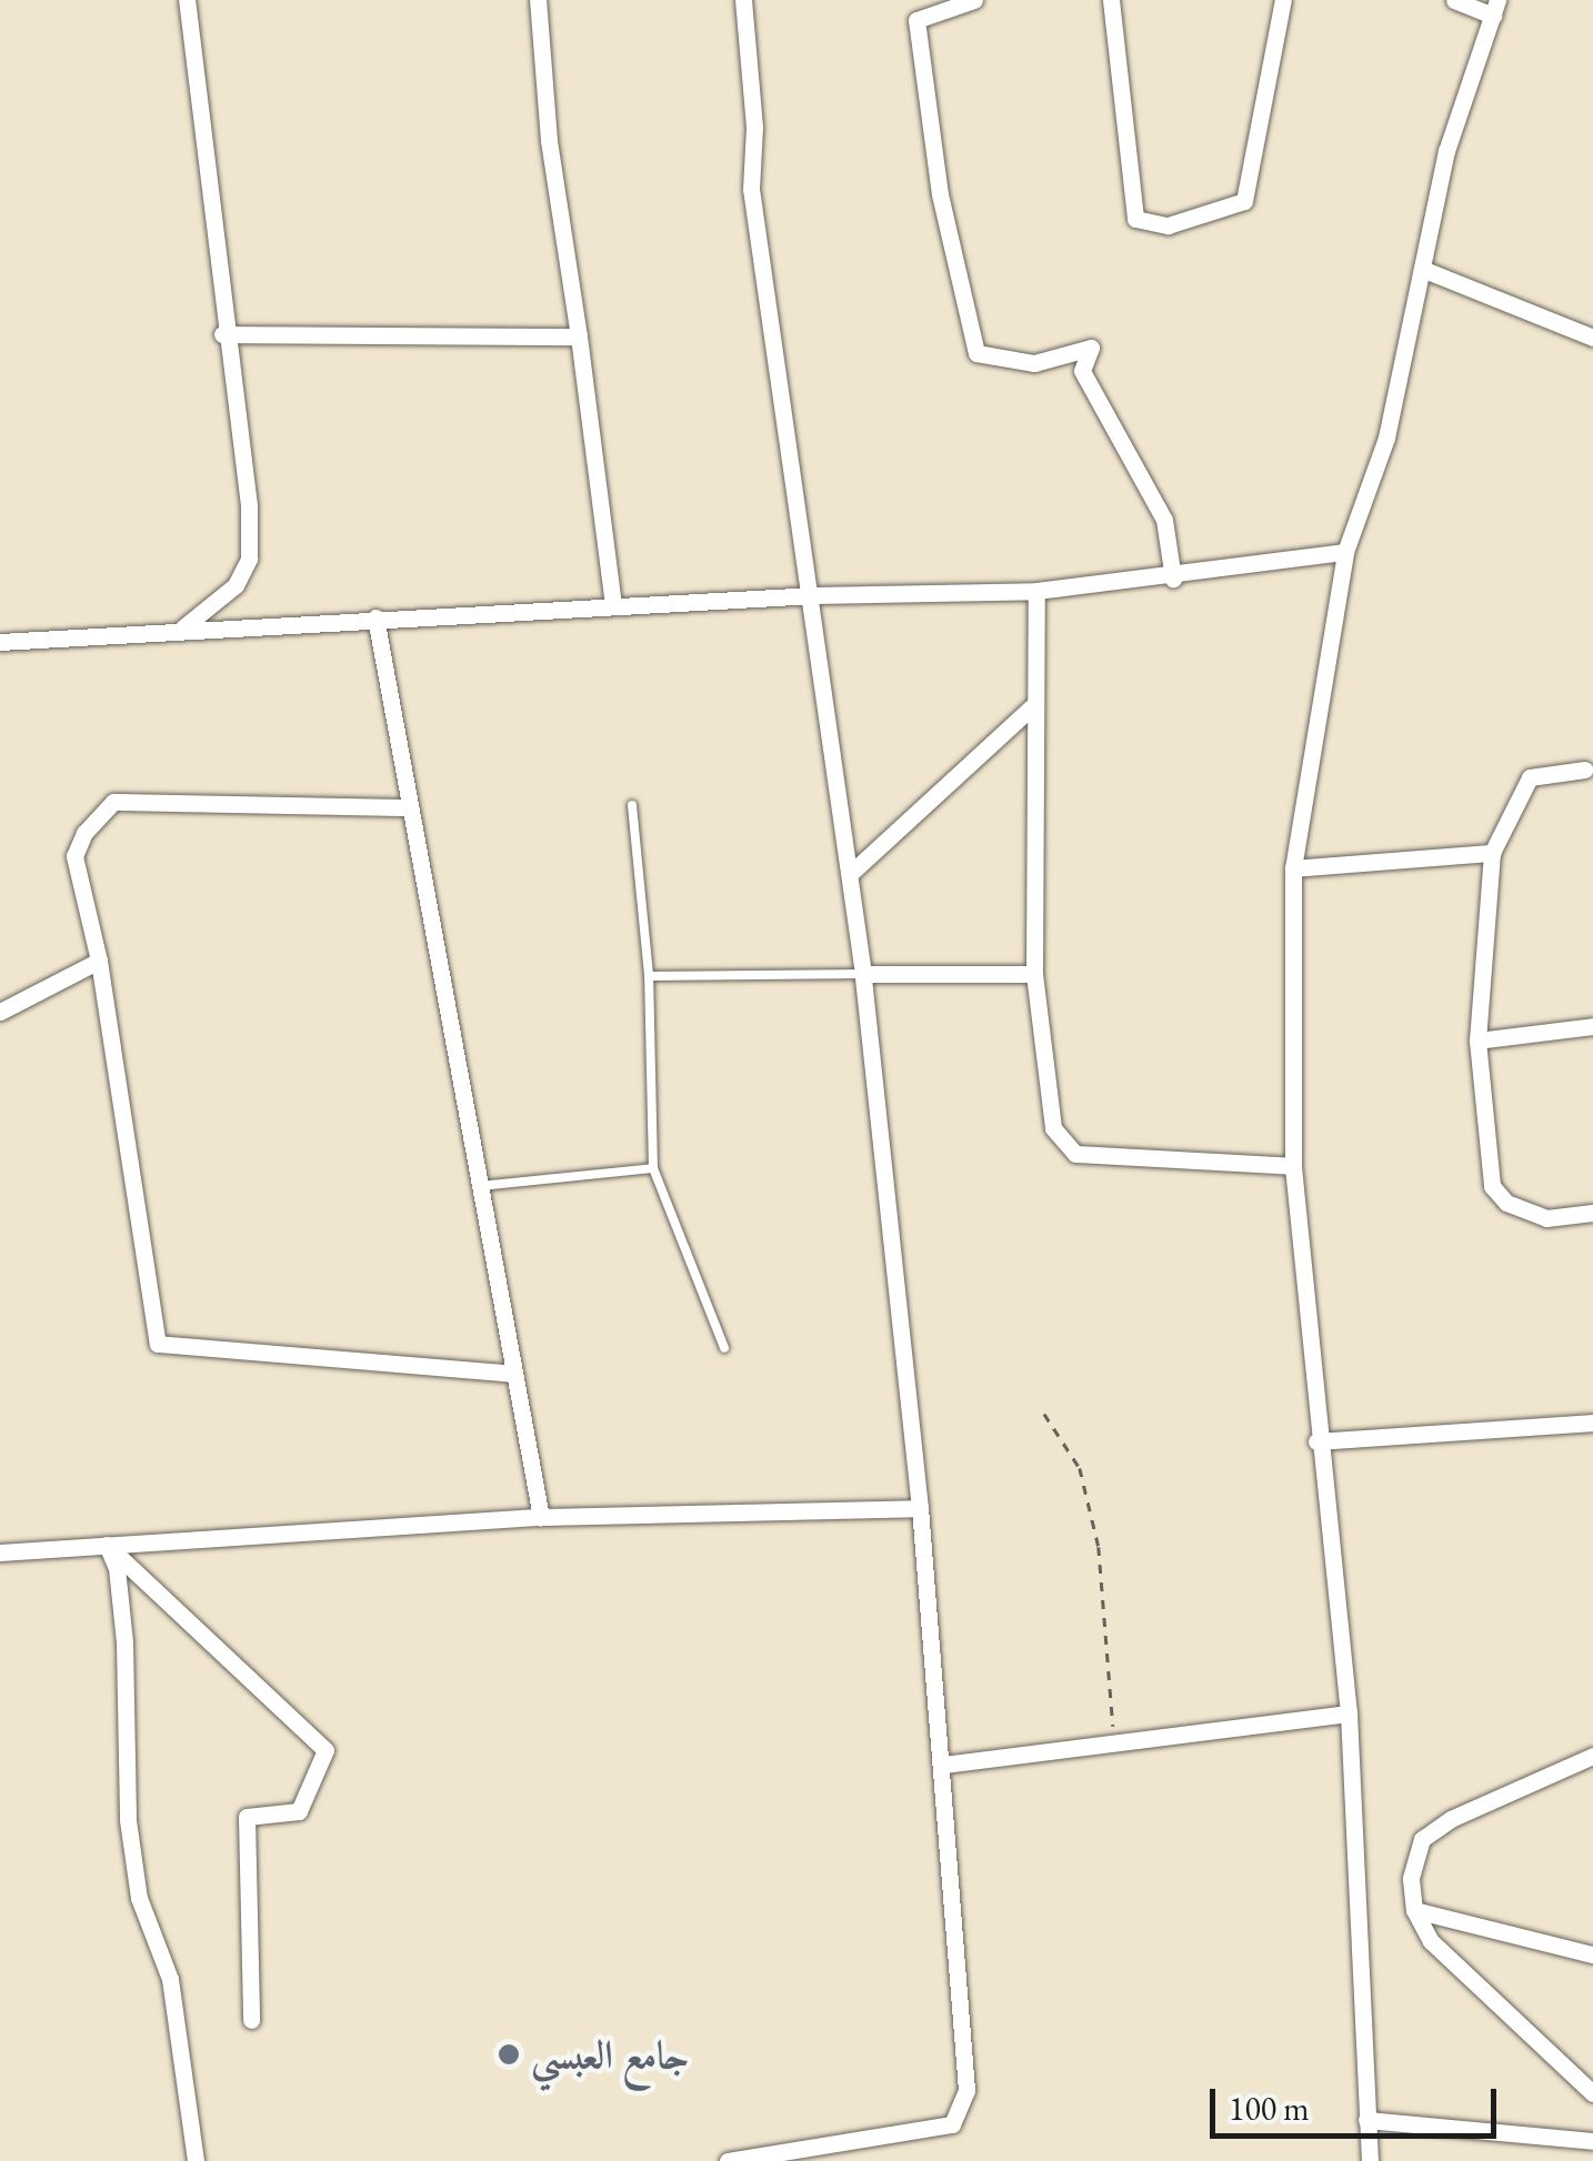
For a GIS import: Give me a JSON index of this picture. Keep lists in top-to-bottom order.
{
  "places": ["جامع العبسي"],
  "scale_bar": "100 m"
}
